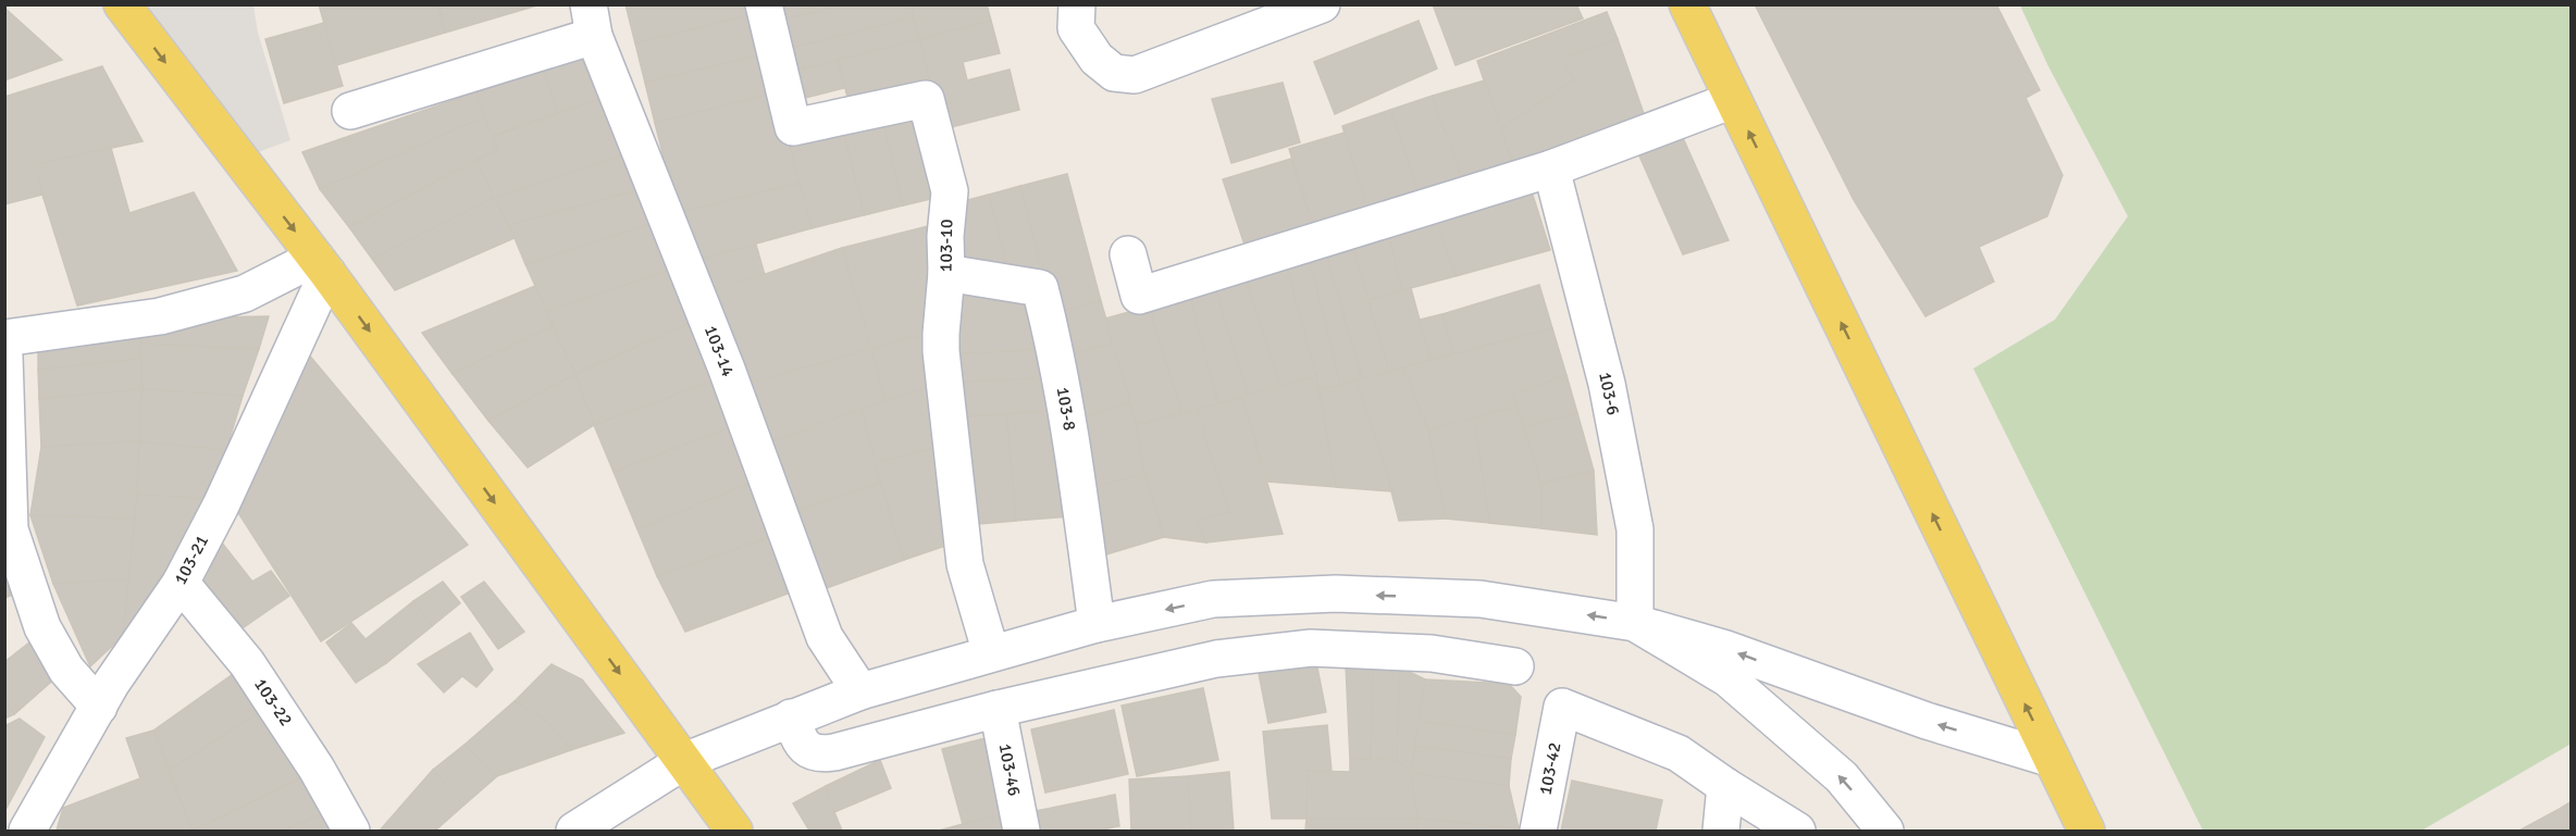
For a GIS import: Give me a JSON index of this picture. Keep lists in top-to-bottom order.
{
  "streets": {
    "street": [
      "103-10",
      "103-14",
      "103-6",
      "103-8",
      "103-21",
      "103-22",
      "103-42",
      "103-46"
    ]
  },
  "crossings": [
    ["103-10", "103-8"],
    ["103-21", "103-22"]
  ]
}
